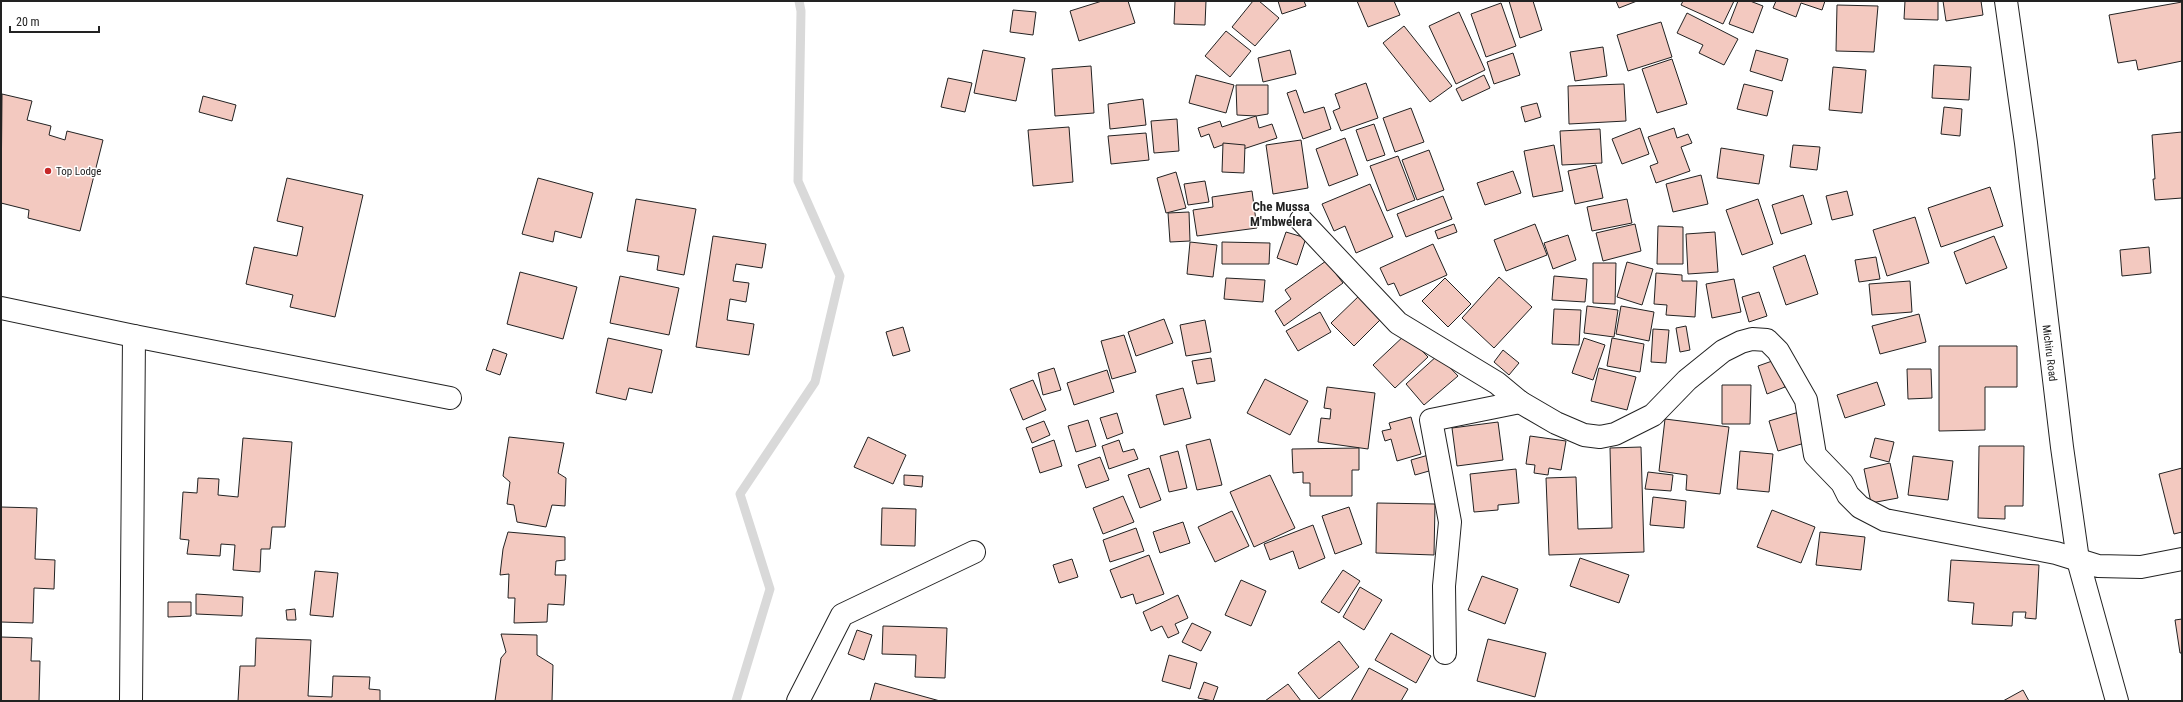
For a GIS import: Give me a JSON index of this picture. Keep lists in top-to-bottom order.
{
  "streets": {
    "street": ["Michiru Road"]
  },
  "districts": ["Che Mussa M'mbwelera"],
  "places": ["Top Lodge"],
  "scale_bar": "20 m"
}
